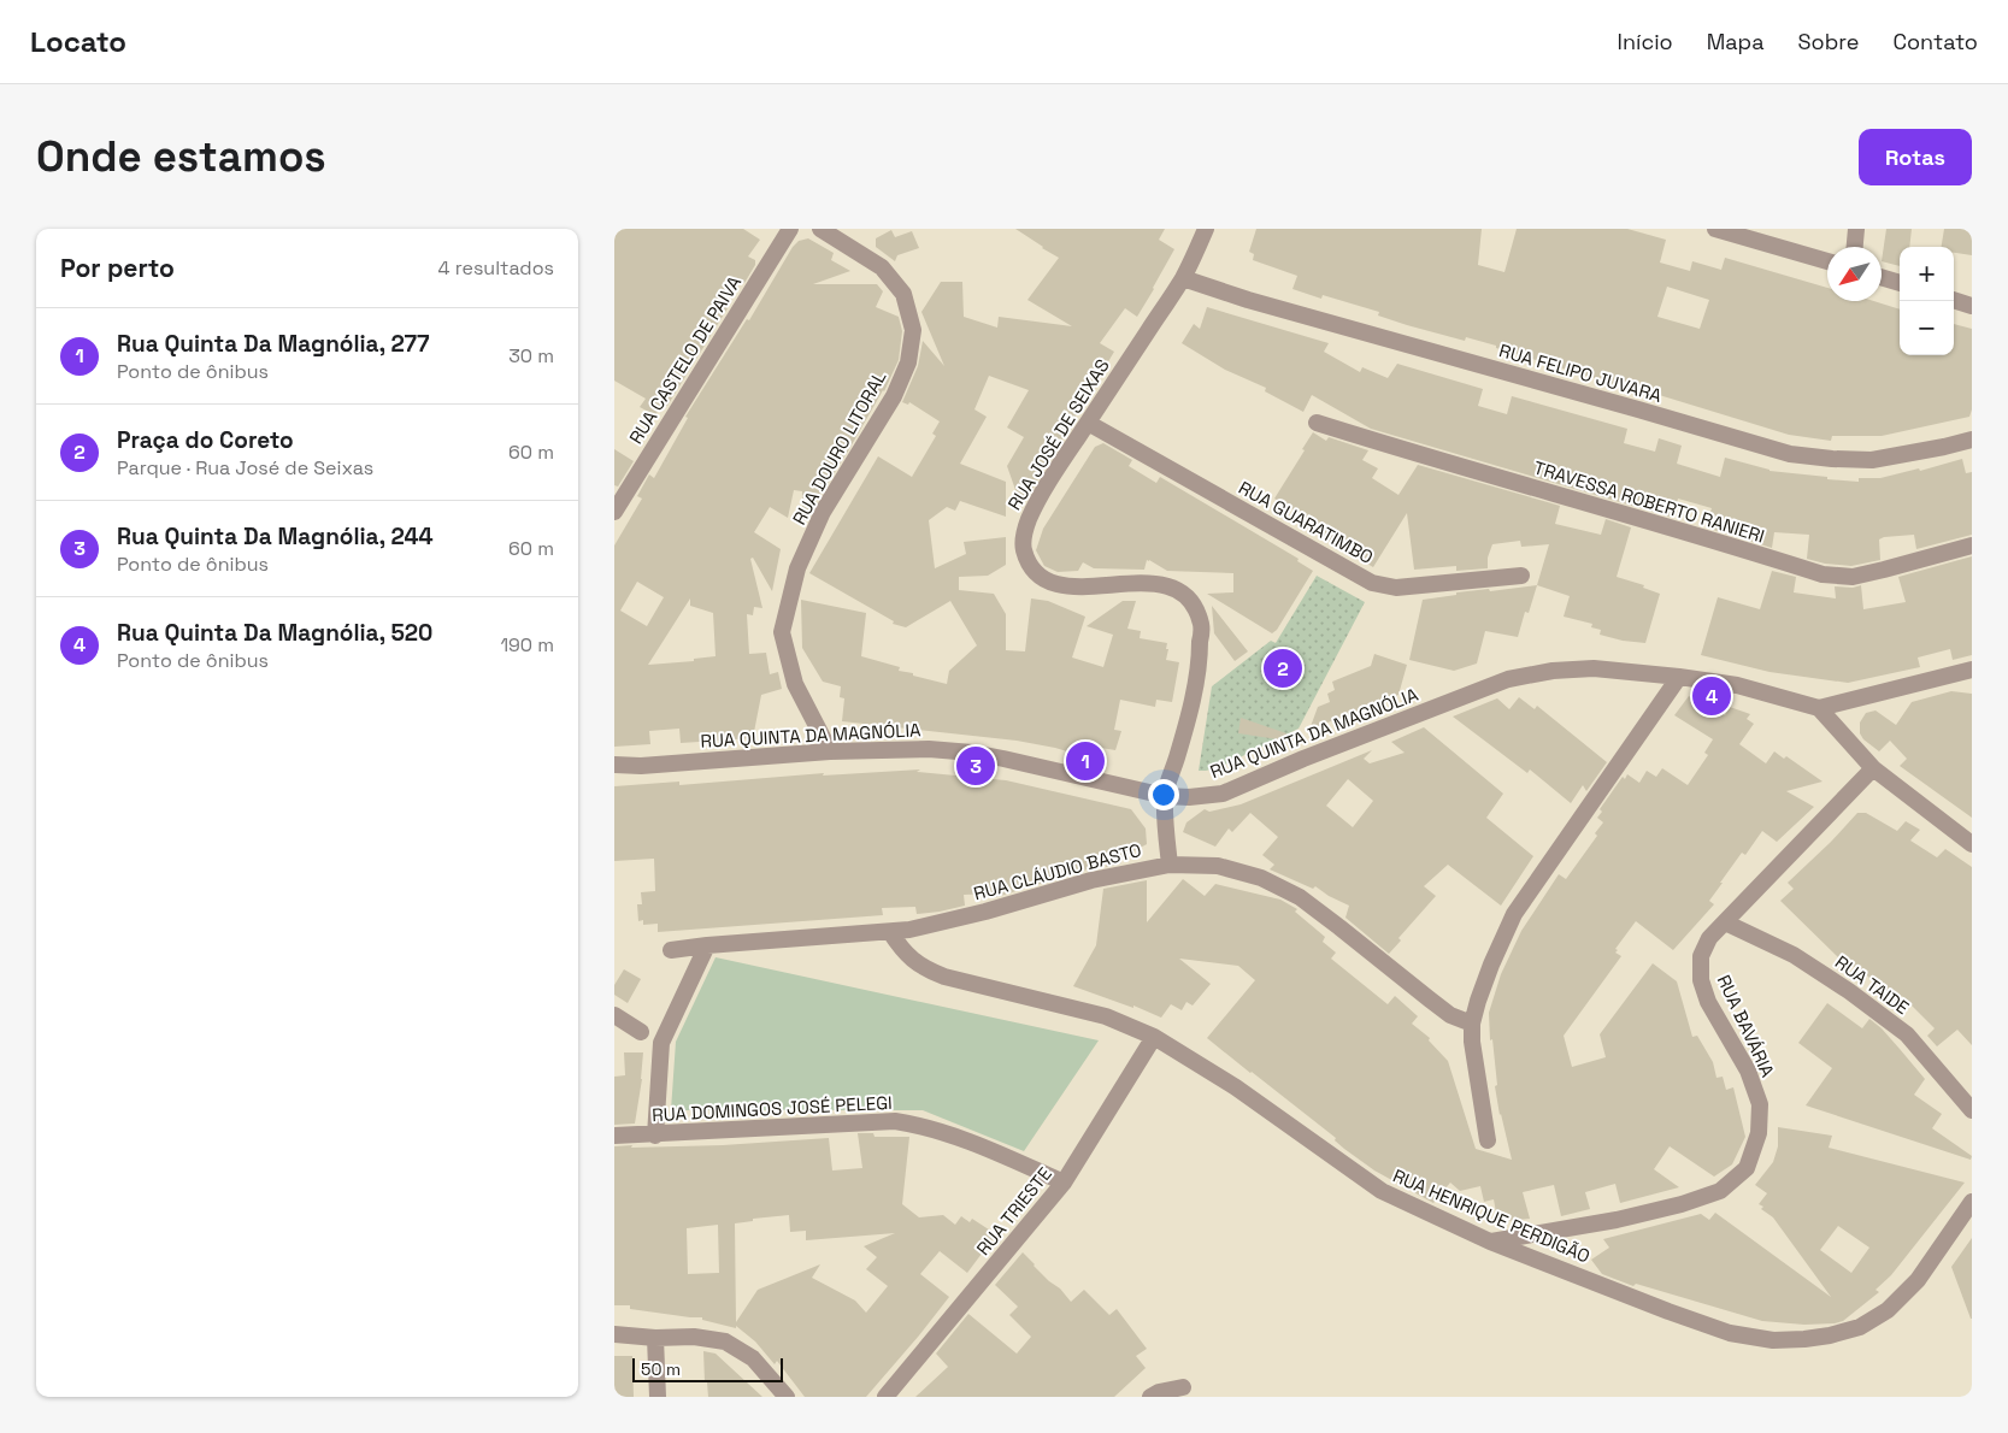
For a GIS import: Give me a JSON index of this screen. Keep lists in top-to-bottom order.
{
  "streets": {
    "street": [
      "RUA CASTELO DE PAIVA",
      "RUA FELIPO JUVARA",
      "RUA JOSÉ DE SEIXAS",
      "RUA DOURO LITORAL",
      "TRAVESSA ROBERTO RANIERI",
      "RUA GUARATIMBO",
      "RUA QUINTA DA MAGNÓLIA",
      "RUA CLÁUDIO BASTO",
      "RUA TAIDE",
      "RUA BAVÁRIA",
      "RUA DOMINGOS JOSÉ PELEGI",
      "RUA TRIESTE",
      "RUA HENRIQUE PERDIGÃO"
    ]
  },
  "crossings": [
    ["RUA FELIPO JUVARA", "RUA JOSÉ DE SEIXAS"],
    ["RUA JOSÉ DE SEIXAS", "RUA GUARATIMBO"],
    ["RUA JOSÉ DE SEIXAS", "RUA QUINTA DA MAGNÓLIA"],
    ["RUA JOSÉ DE SEIXAS", "RUA CLÁUDIO BASTO"],
    ["RUA DOURO LITORAL", "RUA QUINTA DA MAGNÓLIA"],
    ["RUA CLÁUDIO BASTO", "RUA HENRIQUE PERDIGÃO"],
    ["RUA TAIDE", "RUA BAVÁRIA"],
    ["RUA BAVÁRIA", "RUA HENRIQUE PERDIGÃO"],
    ["RUA DOMINGOS JOSÉ PELEGI", "RUA TRIESTE"],
    ["RUA TRIESTE", "RUA HENRIQUE PERDIGÃO"]
  ],
  "scale_bar": "50 m",
  "north": "bottom left",
  "page": {
    "header": "Locato",
    "nav": [
      "Início",
      "Mapa",
      "Sobre",
      "Contato"
    ],
    "buttons": "Rotas",
    "title": "Onde estamos",
    "heading": ["Por perto", "4 resultados"],
    "map_buttons": ["+", "−"],
    "list": [
      {
        "mark": "1",
        "name": "Rua Quinta Da Magnólia, 277",
        "note": "Ponto de ônibus",
        "value": "30 m"
      },
      {
        "mark": "2",
        "name": "Praça do Coreto",
        "note": "Parque · Rua José de Seixas",
        "value": "60 m"
      },
      {
        "mark": "3",
        "name": "Rua Quinta Da Magnólia, 244",
        "note": "Ponto de ônibus",
        "value": "60 m"
      },
      {
        "mark": "4",
        "name": "Rua Quinta Da Magnólia, 520",
        "note": "Ponto de ônibus",
        "value": "190 m"
      }
    ],
    "pins": [
      "2",
      "4",
      "1",
      "3"
    ],
    "scale": "50 m"
  }
}
